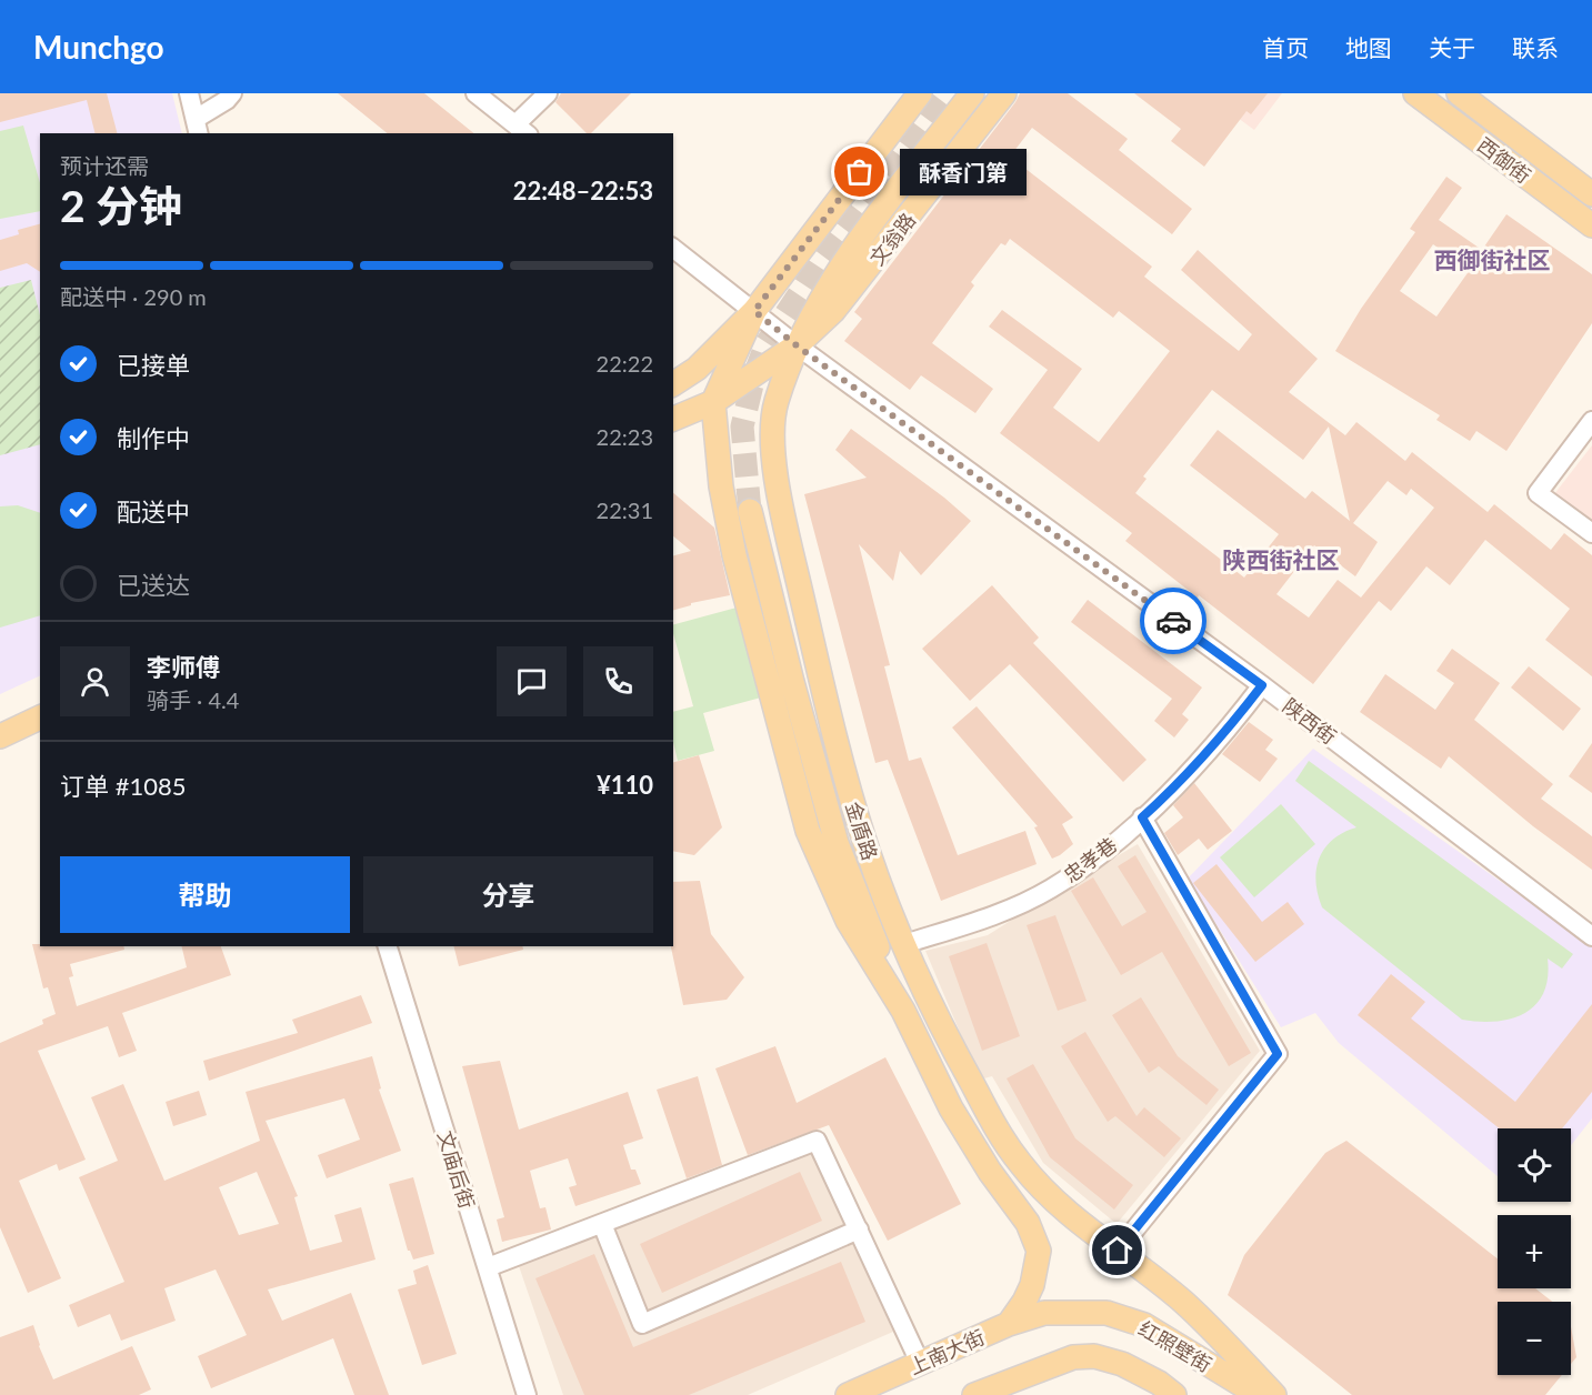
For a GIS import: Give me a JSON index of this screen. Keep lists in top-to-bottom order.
{
  "streets": {
    "main road": [
      "西御街",
      "文翁路",
      "金盾路",
      "红照壁街",
      "上南大街"
    ],
    "street": ["陕西街", "忠孝巷", "文庙后街"]
  },
  "crossings": [
    ["文翁路", "陕西街"],
    ["文翁路", "金盾路"],
    ["陕西街", "金盾路"],
    ["陕西街", "忠孝巷"],
    ["金盾路", "忠孝巷"],
    ["金盾路", "红照壁街"],
    ["金盾路", "上南大街"],
    ["红照壁街", "上南大街"]
  ],
  "districts": ["西御街社区", "陕西街社区"],
  "places": ["酥香门第"],
  "page": {
    "header": "Munchgo",
    "nav": [
      "首页",
      "地图",
      "关于",
      "联系"
    ],
    "heading": ["2 分钟", "预计还需", "22:48–22:53"],
    "panel": [
      "李师傅",
      "骑手 · 4.4",
      "订单 #1085",
      "¥110"
    ],
    "bubble": "酥香门第",
    "bar": "配送中 · 290 m",
    "list": [
      ["已接单", "22:22"],
      ["制作中", "22:23"],
      ["配送中", "22:31"],
      "已送达"
    ],
    "buttons": ["帮助", "分享"],
    "map_buttons": ["+", "−"]
  }
}
